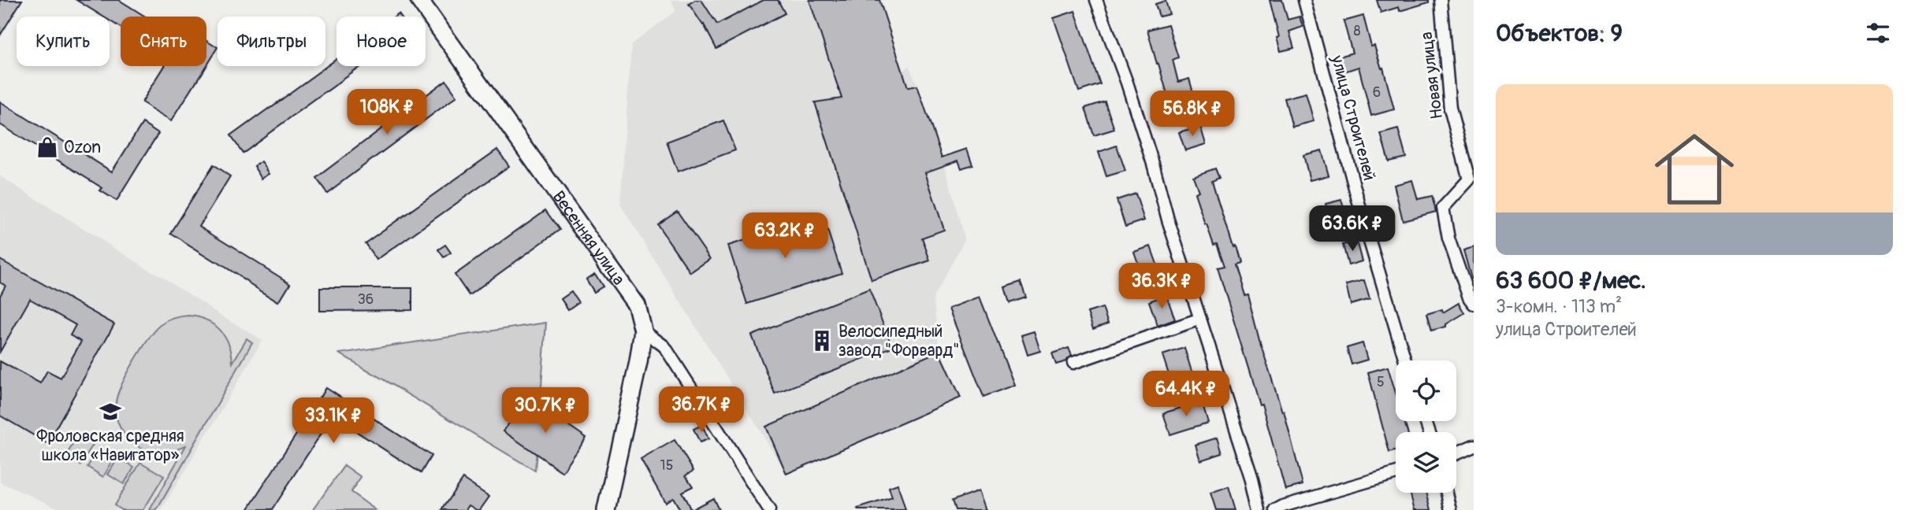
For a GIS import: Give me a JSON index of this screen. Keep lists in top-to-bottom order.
{
  "streets": {
    "street": ["Новая улица", "улица Строителей", "Весенняя улица"]
  },
  "places": {
    "shop": ["Ozon"],
    "building": ["Велосипедный завод \"Форвард\""],
    "school or university": ["Фроловская средняя школа «Навигатор»"]
  },
  "house_numbers": [
    "8",
    "6",
    "36",
    "5",
    "15"
  ],
  "page": {
    "heading": "Объектов: 9",
    "chip": [
      "Купить",
      "Снять",
      "Фильтры",
      "Новое"
    ],
    "list": [
      {
        "name": "63 600 ₽/мес.",
        "note": "3-комн. · 113 m² · улица Строителей"
      }
    ],
    "price": [
      "108K ₽",
      "56.8K ₽",
      "63.6K ₽",
      "63.2K ₽",
      "36.3K ₽",
      "64.4K ₽",
      "36.7K ₽",
      "30.7K ₽",
      "33.1K ₽"
    ]
  }
}
